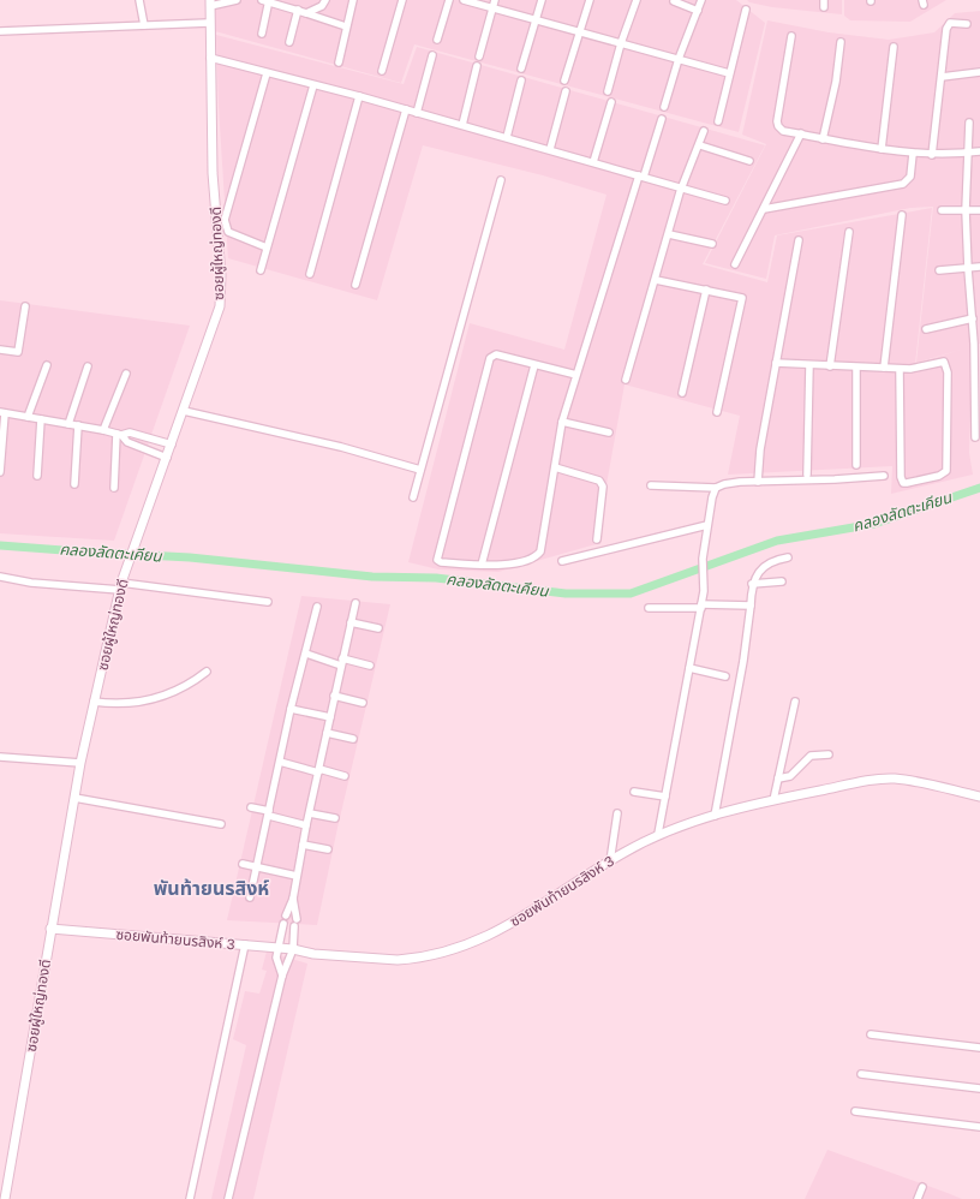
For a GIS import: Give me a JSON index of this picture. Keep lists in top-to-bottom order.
{
  "streets": {
    "street": ["ซอยผู้ใหญ่ทองดี", "ซอยพันท้ายนรสิงห์ 3"]
  },
  "crossings": [
    ["ซอยผู้ใหญ่ทองดี", "ซอยพันท้ายนรสิงห์ 3"]
  ],
  "districts": ["พันท้ายนรสิงห์"],
  "water": ["คลองลัดตะเคียน"]
}
